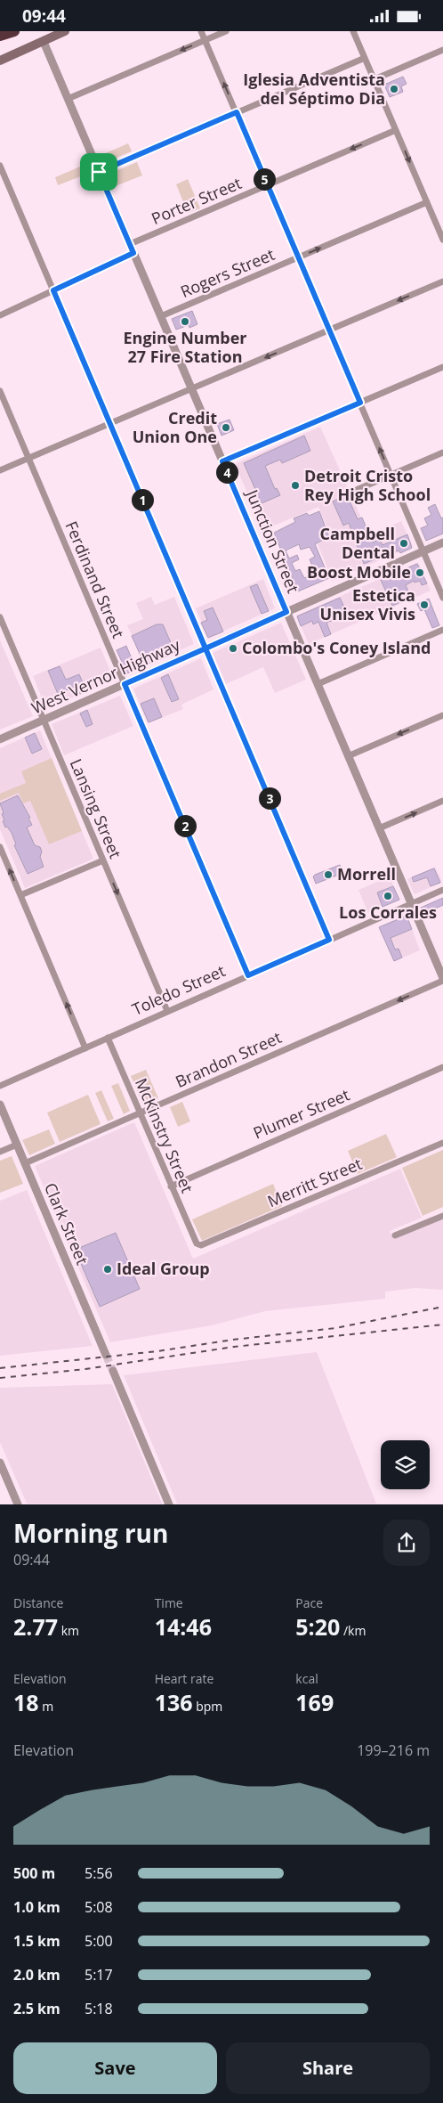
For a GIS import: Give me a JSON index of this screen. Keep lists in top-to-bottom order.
{
  "streets": {
    "street": [
      "Porter Street",
      "Rogers Street",
      "Junction Street",
      "Ferdinand Street",
      "West Vernor Highway",
      "Lansing Street",
      "Toledo Street",
      "Brandon Street",
      "Plumer Street",
      "McKinstry Street",
      "Merritt Street",
      "Clark Street"
    ]
  },
  "crossings": [
    ["Porter Street", "Junction Street"],
    ["Rogers Street", "Junction Street"],
    ["Junction Street", "West Vernor Highway"],
    ["Junction Street", "Toledo Street"],
    ["Junction Street", "Brandon Street"],
    ["Ferdinand Street", "West Vernor Highway"],
    ["Ferdinand Street", "Toledo Street"],
    ["West Vernor Highway", "Lansing Street"],
    ["Lansing Street", "Toledo Street"],
    ["Toledo Street", "McKinstry Street"],
    ["Brandon Street", "McKinstry Street"],
    ["Brandon Street", "Clark Street"],
    ["Plumer Street", "McKinstry Street"],
    ["McKinstry Street", "Merritt Street"]
  ],
  "one_way": [
    "Porter Street",
    "Rogers Street",
    "Lansing Street",
    "Brandon Street"
  ],
  "places": [
    "Iglesia Adventista del Séptimo Dia",
    "Engine Number 27 Fire Station",
    "Credit Union One",
    "Detroit Cristo Rey High School",
    "Campbell Dental",
    "Boost Mobile",
    "Estetica Unisex Vivis",
    "Colombo's Coney Island",
    "Morrell",
    "Los Corrales",
    "Ideal Group"
  ],
  "page": {
    "status": "09:44",
    "pins": [
      "5",
      "4",
      "1",
      "3",
      "2"
    ],
    "heading": ["Morning run", "09:44"],
    "stats": [
      ["Distance", "2.77 km"],
      ["Time", "14:46"],
      ["Pace", "5:20 /km"],
      ["Elevation", "18 m"],
      ["Heart rate", "136 bpm"],
      ["kcal", "169"]
    ],
    "chart": ["Elevation", "199–216 m"],
    "list": [
      {
        "name": "500 m",
        "note": "5:56"
      },
      {
        "name": "1.0 km",
        "note": "5:08"
      },
      {
        "name": "1.5 km",
        "note": "5:00"
      },
      {
        "name": "2.0 km",
        "note": "5:17"
      },
      {
        "name": "2.5 km",
        "note": "5:18"
      }
    ],
    "buttons": ["Save", "Share"]
  }
}
